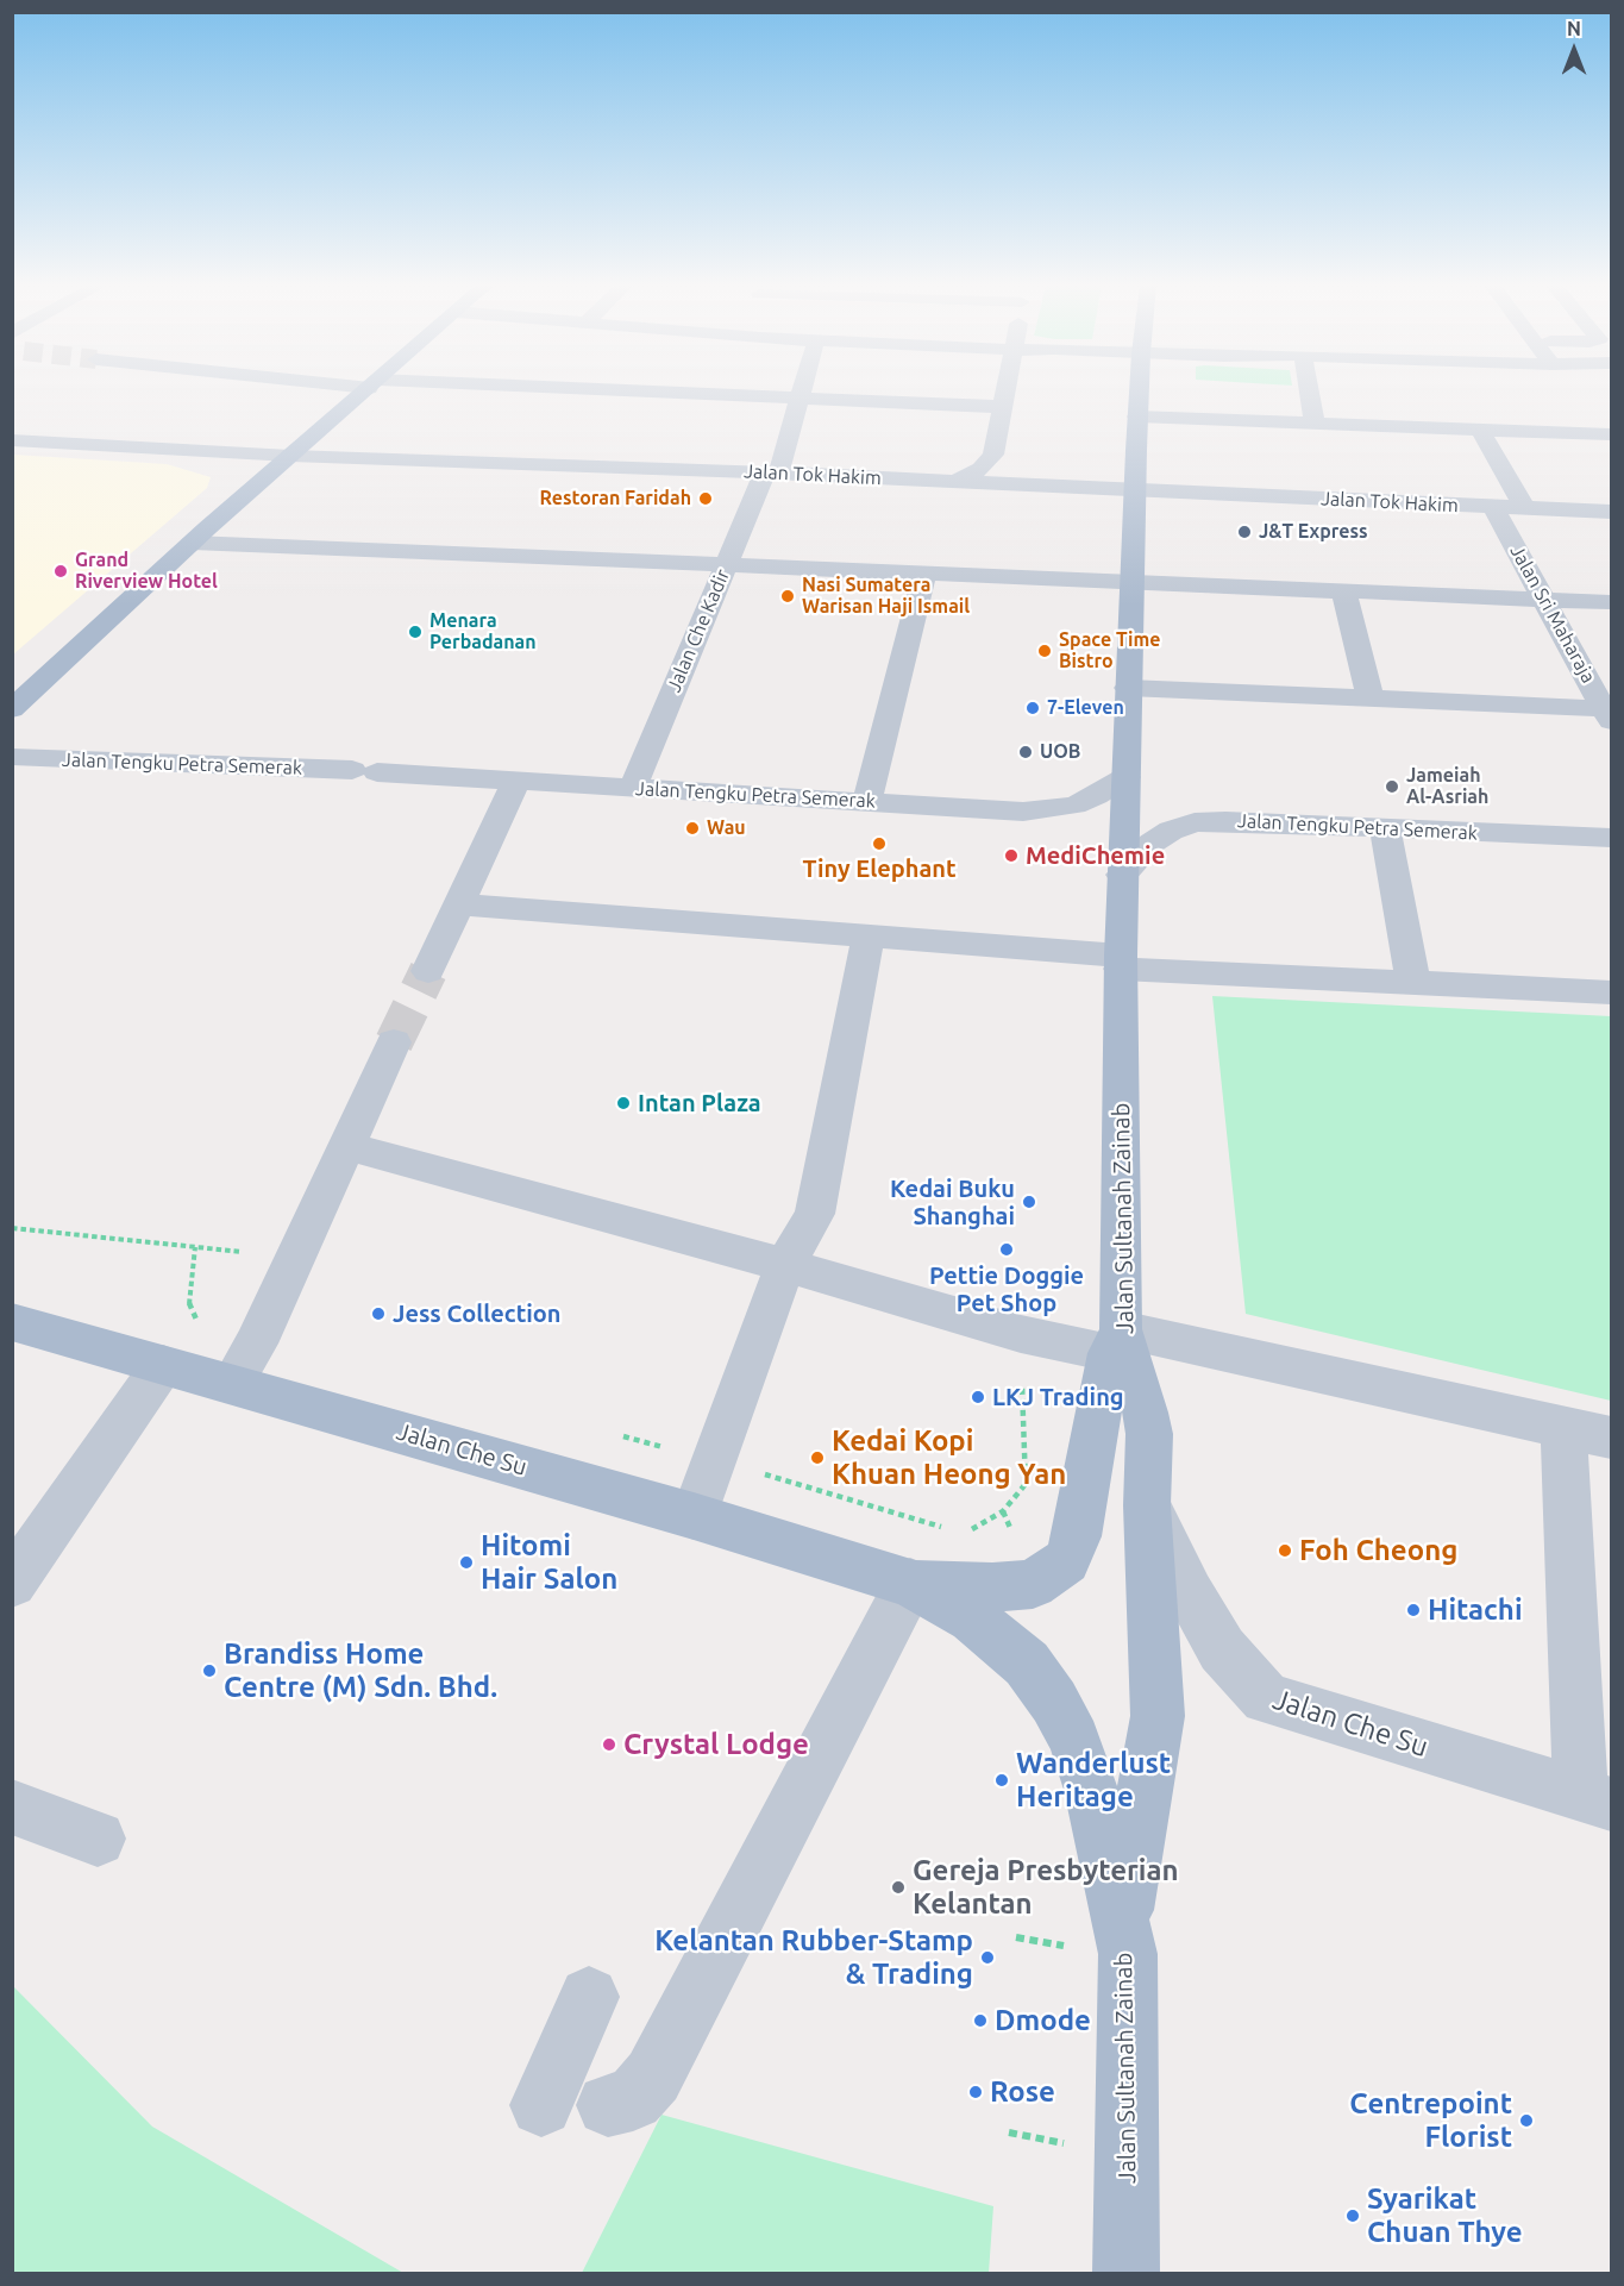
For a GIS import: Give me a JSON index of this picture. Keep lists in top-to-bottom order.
{
  "streets": {
    "main road": ["Jalan Sultanah Zainab", "Jalan Che Su"],
    "street": [
      "Jalan Tok Hakim",
      "Jalan Sri Maharaja",
      "Jalan Che Kadir",
      "Jalan Tengku Petra Semerak"
    ]
  },
  "crossings": [
    ["Jalan Tok Hakim", "Jalan Sri Maharaja"],
    ["Jalan Tok Hakim", "Jalan Che Kadir"],
    ["Jalan Tok Hakim", "Jalan Sultanah Zainab"],
    ["Jalan Che Kadir", "Jalan Tengku Petra Semerak"],
    ["Jalan Tengku Petra Semerak", "Jalan Sultanah Zainab"],
    ["Jalan Sultanah Zainab", "Jalan Che Su"]
  ],
  "places": [
    "Restoran Faridah",
    "J&T Express",
    "Grand Riverview Hotel",
    "Nasi Sumatera Warisan Haji Ismail",
    "Menara Perbadanan",
    "Space Time Bistro",
    "7-Eleven",
    "UOB",
    "Jameiah Al-Asriah",
    "Wau",
    "Tiny Elephant",
    "MediChemie",
    "Intan Plaza",
    "Kedai Buku Shanghai",
    "Pettie Doggie Pet Shop",
    "Jess Collection",
    "LKJ Trading",
    "Kedai Kopi Khuan Heong Yan",
    "Foh Cheong",
    "Hitomi Hair Salon",
    "Hitachi",
    "Brandiss Home Centre (M) Sdn. Bhd.",
    "Crystal Lodge",
    "Wanderlust Heritage",
    "Gereja Presbyterian Kelantan",
    "Kelantan Rubber-Stamp & Trading",
    "Dmode",
    "Rose",
    "Centrepoint Florist",
    "Syarikat Chuan Thye"
  ],
  "north": "top"
}
